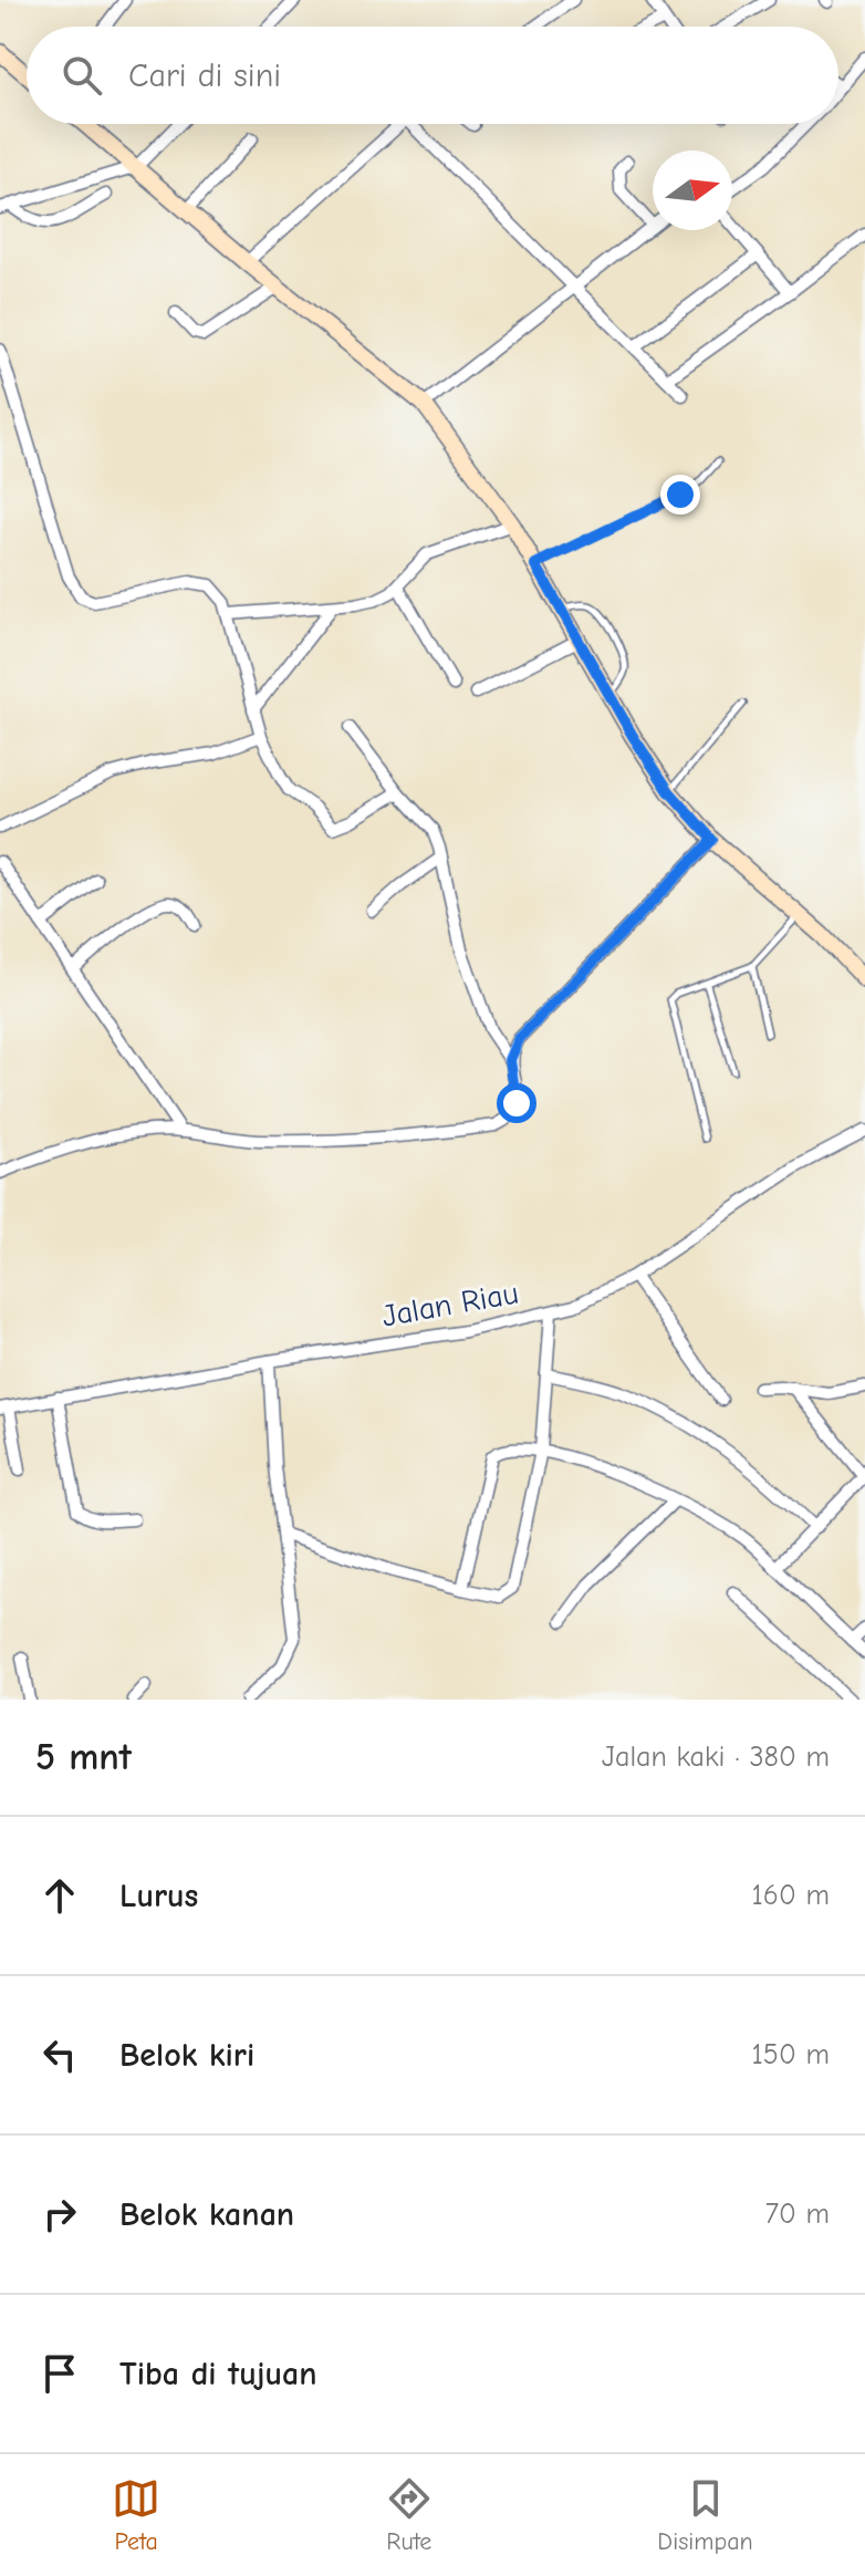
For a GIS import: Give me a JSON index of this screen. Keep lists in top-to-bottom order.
{
  "streets": {
    "street": ["Jalan Riau"]
  },
  "north": "right",
  "page": {
    "search": "Cari di sini",
    "heading": ["5 mnt", "Jalan kaki · 380 m"],
    "list": [
      ["Lurus", "160 m"],
      ["Belok kiri", "150 m"],
      ["Belok kanan", "70 m"],
      "Tiba di tujuan"
    ],
    "nav": ["Peta", "Rute", "Disimpan"]
  }
}
